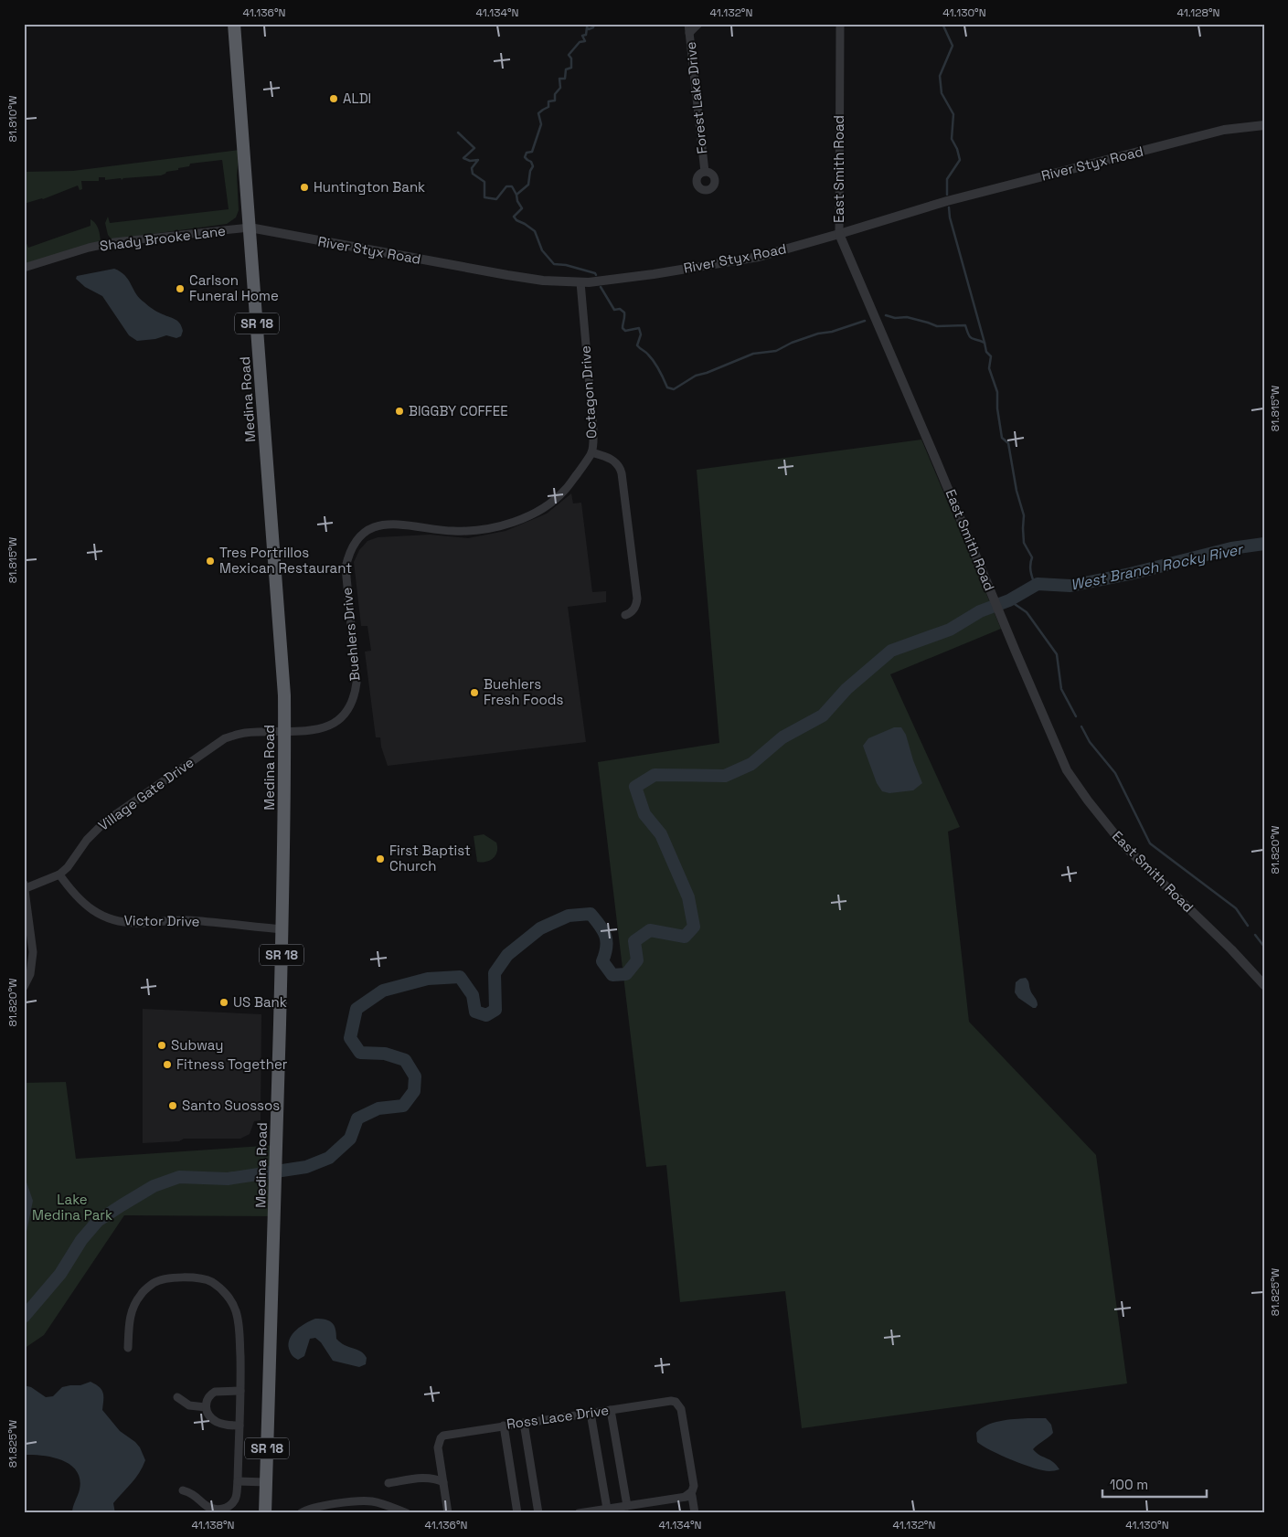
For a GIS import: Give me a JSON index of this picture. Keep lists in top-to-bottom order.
{
  "streets": {
    "highway": ["SR 18", "Medina Road"],
    "street": [
      "Forest Lake Drive",
      "River Styx Road",
      "East Smith Road",
      "Shady Brooke Lane",
      "Octagon Drive",
      "Buehlers Drive",
      "Village Gate Drive",
      "Victor Drive",
      "Ross Lace Drive"
    ]
  },
  "crossings": [
    ["River Styx Road", "East Smith Road"],
    ["River Styx Road", "Shady Brooke Lane"],
    ["River Styx Road", "Octagon Drive"],
    ["River Styx Road", "Medina Road"],
    ["Shady Brooke Lane", "Medina Road"],
    ["Octagon Drive", "Buehlers Drive"],
    ["Medina Road", "Buehlers Drive"],
    ["Medina Road", "Village Gate Drive"],
    ["Medina Road", "Victor Drive"],
    ["Buehlers Drive", "Village Gate Drive"],
    ["Village Gate Drive", "Victor Drive"]
  ],
  "water": ["West Branch Rocky River"],
  "parks": ["Lake Medina Park"],
  "places": [
    "ALDI",
    "Huntington Bank",
    "Carlson Funeral Home",
    "BIGGBY COFFEE",
    "Tres Portrillos Mexican Restaurant",
    "Buehlers Fresh Foods",
    "First Baptist Church",
    "US Bank",
    "Subway",
    "Fitness Together",
    "Santo Suossos"
  ],
  "scale_bar": "100 m",
  "coordinates": [
    "41.136°N",
    "41.134°N",
    "41.132°N",
    "41.130°N",
    "41.128°N",
    "81.810°W",
    "81.815°W",
    "81.820°W",
    "81.825°W",
    "41.138°N"
  ]
}
